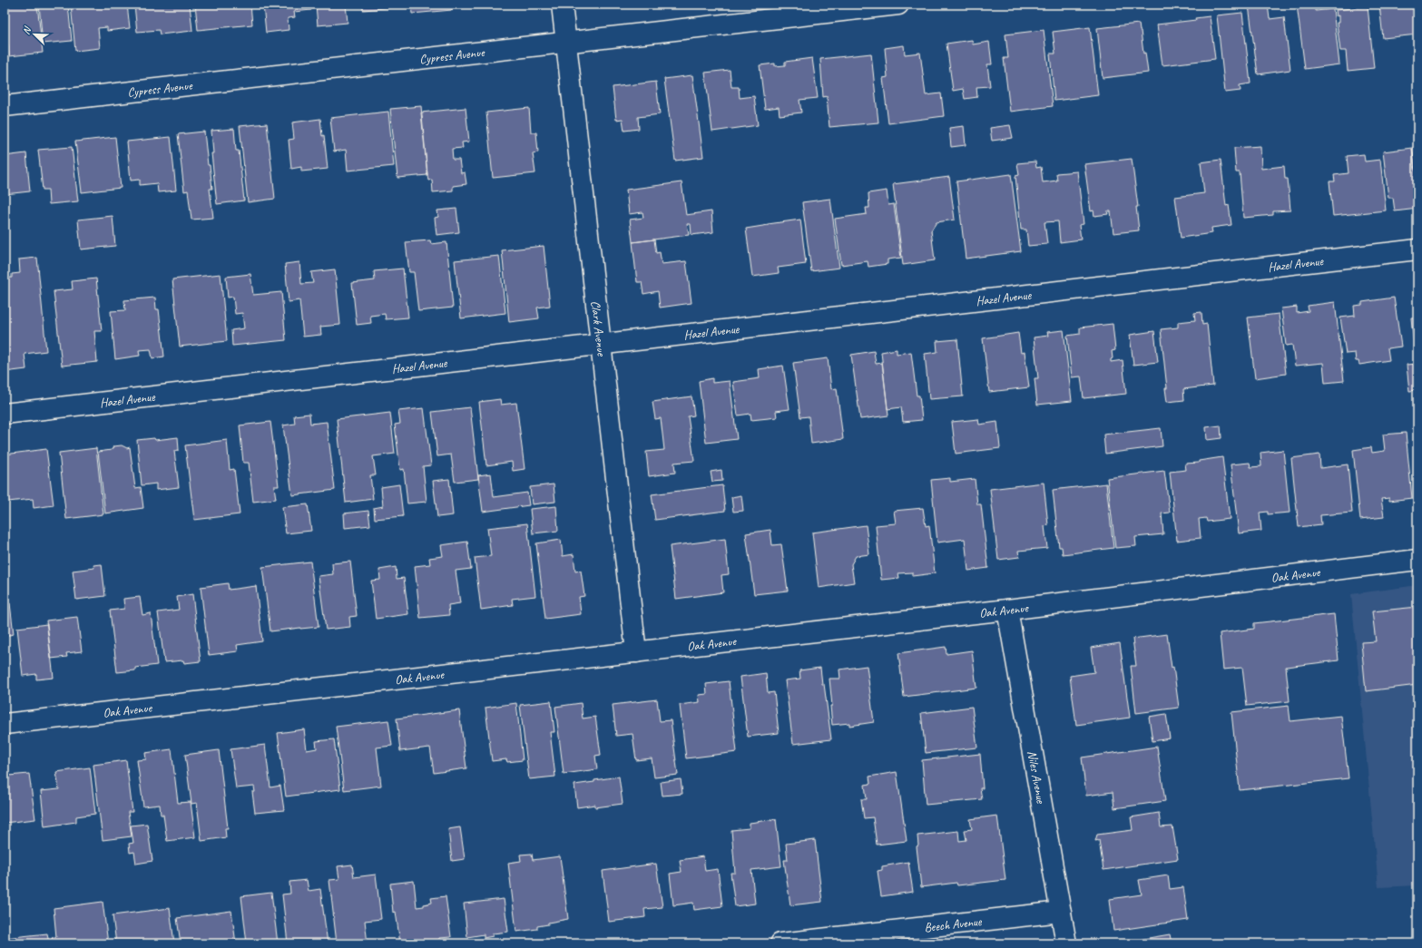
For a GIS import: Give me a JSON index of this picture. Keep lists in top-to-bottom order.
{
  "streets": {
    "street": [
      "Cypress Avenue",
      "Hazel Avenue",
      "Clark Avenue",
      "Oak Avenue",
      "Niles Avenue",
      "Beech Avenue"
    ]
  },
  "crossings": [
    ["Cypress Avenue", "Clark Avenue"],
    ["Hazel Avenue", "Clark Avenue"],
    ["Clark Avenue", "Oak Avenue"],
    ["Oak Avenue", "Niles Avenue"],
    ["Niles Avenue", "Beech Avenue"]
  ],
  "north": "top left"
}
